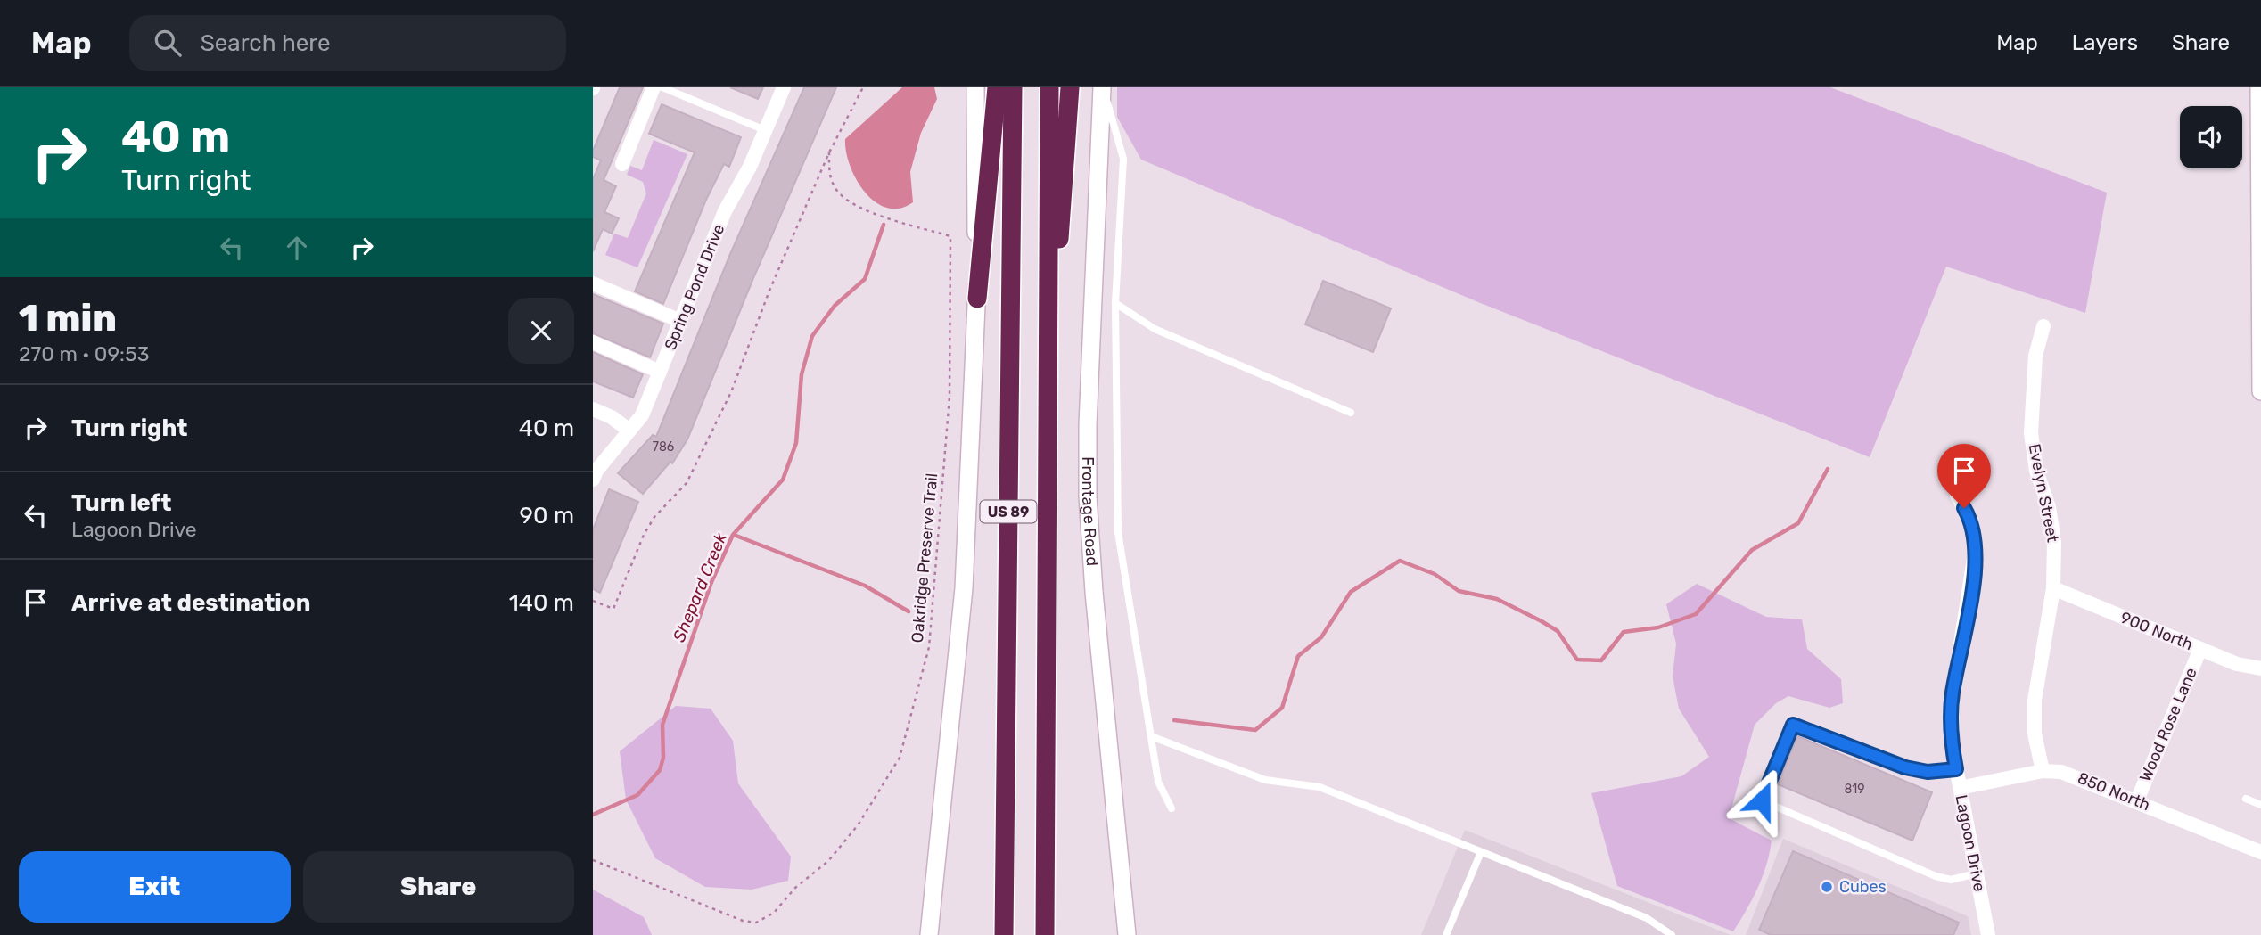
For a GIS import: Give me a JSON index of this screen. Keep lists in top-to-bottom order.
{
  "streets": {
    "highway": ["US 89"],
    "main road": ["Frontage Road"],
    "street": [
      "Spring Pond Drive",
      "Evelyn Street",
      "900 North",
      "Wood Rose Lane",
      "850 North",
      "Lagoon Drive"
    ],
    "path": ["Oakridge Preserve Trail"]
  },
  "crossings": [
    ["Evelyn Street", "900 North"],
    ["Evelyn Street", "850 North"],
    ["900 North", "Wood Rose Lane"],
    ["Wood Rose Lane", "850 North"],
    ["850 North", "Lagoon Drive"]
  ],
  "water": ["Shepard Creek"],
  "places": ["Cubes"],
  "house_numbers": ["786", "819"],
  "page": {
    "header": "Map",
    "search": "Search here",
    "nav": ["Map", "Layers", "Share"],
    "turn": ["40 m", "Turn right"],
    "heading": ["1 min", "270 m · 09:53"],
    "list": [
      {
        "name": "Turn right",
        "value": "40 m"
      },
      {
        "name": "Turn left",
        "note": "Lagoon Drive",
        "value": "90 m"
      },
      {
        "name": "Arrive at destination",
        "value": "140 m"
      }
    ],
    "buttons": ["Exit", "Share"]
  }
}
